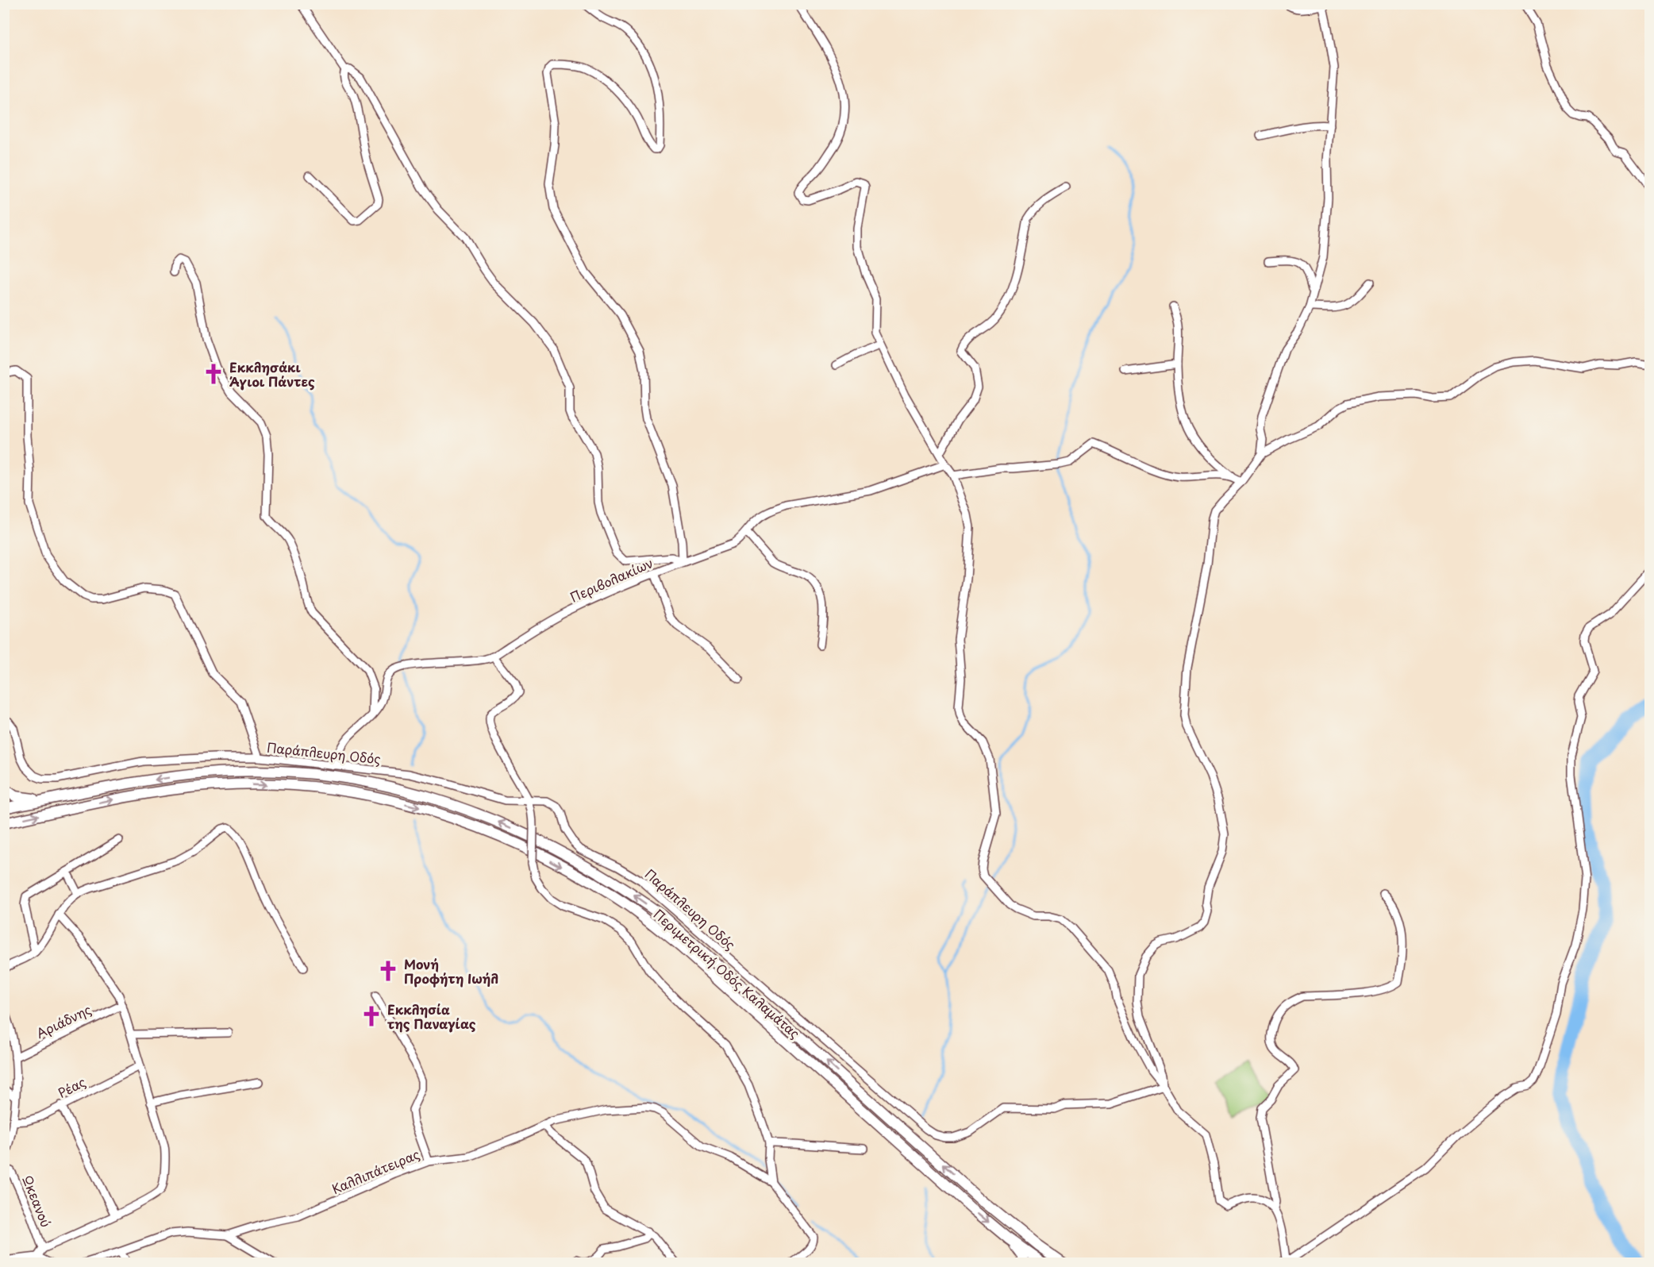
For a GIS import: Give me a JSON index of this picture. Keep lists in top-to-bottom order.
{
  "streets": {
    "main road": ["Περιμετρική Οδός Καλαμάτας"],
    "street": [
      "Περιβολακίων",
      "Παράπλευρη Οδός",
      "Αριάδνης",
      "Ρέας",
      "Καλλιπάτειρας",
      "Ωκεανού"
    ]
  },
  "crossings": [
    ["Περιβολακίων", "Παράπλευρη Οδός"]
  ],
  "places": {
    "church": ["Εκκλησάκι Άγιοι Πάντες", "Μονή Προφήτη Ιωήλ", "Εκκλησία της Παναγίας"]
  }
}
